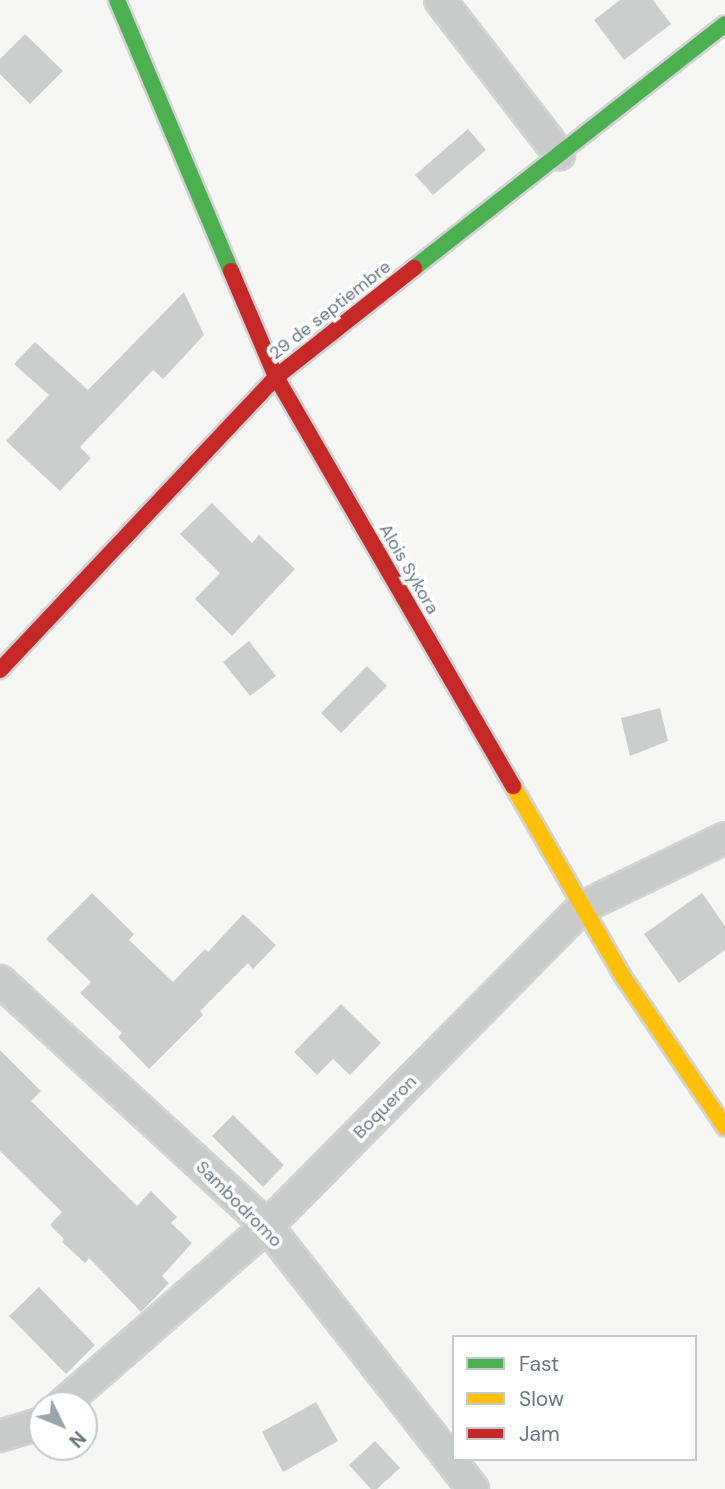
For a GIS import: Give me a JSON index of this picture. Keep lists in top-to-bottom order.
{
  "streets": {
    "street": [
      "29 de septiembre",
      "Alois Sykora",
      "Boqueron",
      "Sambodromo"
    ]
  },
  "crossings": [
    ["29 de septiembre", "Alois Sykora"],
    ["Alois Sykora", "Boqueron"],
    ["Boqueron", "Sambodromo"]
  ],
  "legend": ["Fast", "Slow", "Jam"],
  "north": "bottom right"
}
